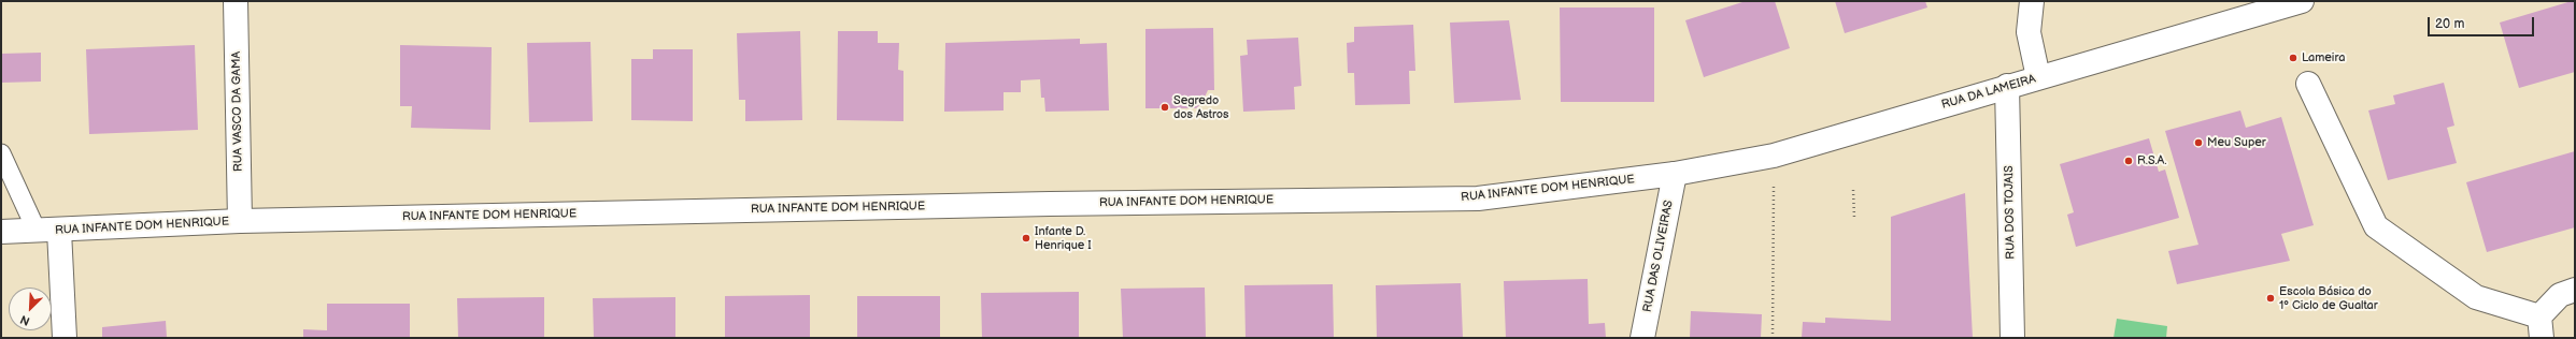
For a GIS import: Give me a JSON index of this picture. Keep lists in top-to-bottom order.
{
  "streets": {
    "main road": [
      "RUA DA LAMEIRA",
      "RUA VASCO DA GAMA",
      "RUA INFANTE DOM HENRIQUE",
      "RUA DOS TOJAIS",
      "RUA DAS OLIVEIRAS"
    ]
  },
  "crossings": [
    ["RUA DA LAMEIRA", "RUA INFANTE DOM HENRIQUE"],
    ["RUA DA LAMEIRA", "RUA DOS TOJAIS"],
    ["RUA DA LAMEIRA", "RUA DAS OLIVEIRAS"],
    ["RUA VASCO DA GAMA", "RUA INFANTE DOM HENRIQUE"],
    ["RUA INFANTE DOM HENRIQUE", "RUA DAS OLIVEIRAS"]
  ],
  "places": [
    "Lameira",
    "Segredo dos Astros",
    "Meu Super",
    "R.S.A.",
    "Infante D. Henrique I",
    "Escola Básica do 1º Ciclo de Gualtar"
  ],
  "scale_bar": "20 m",
  "north": "bottom left"
}
